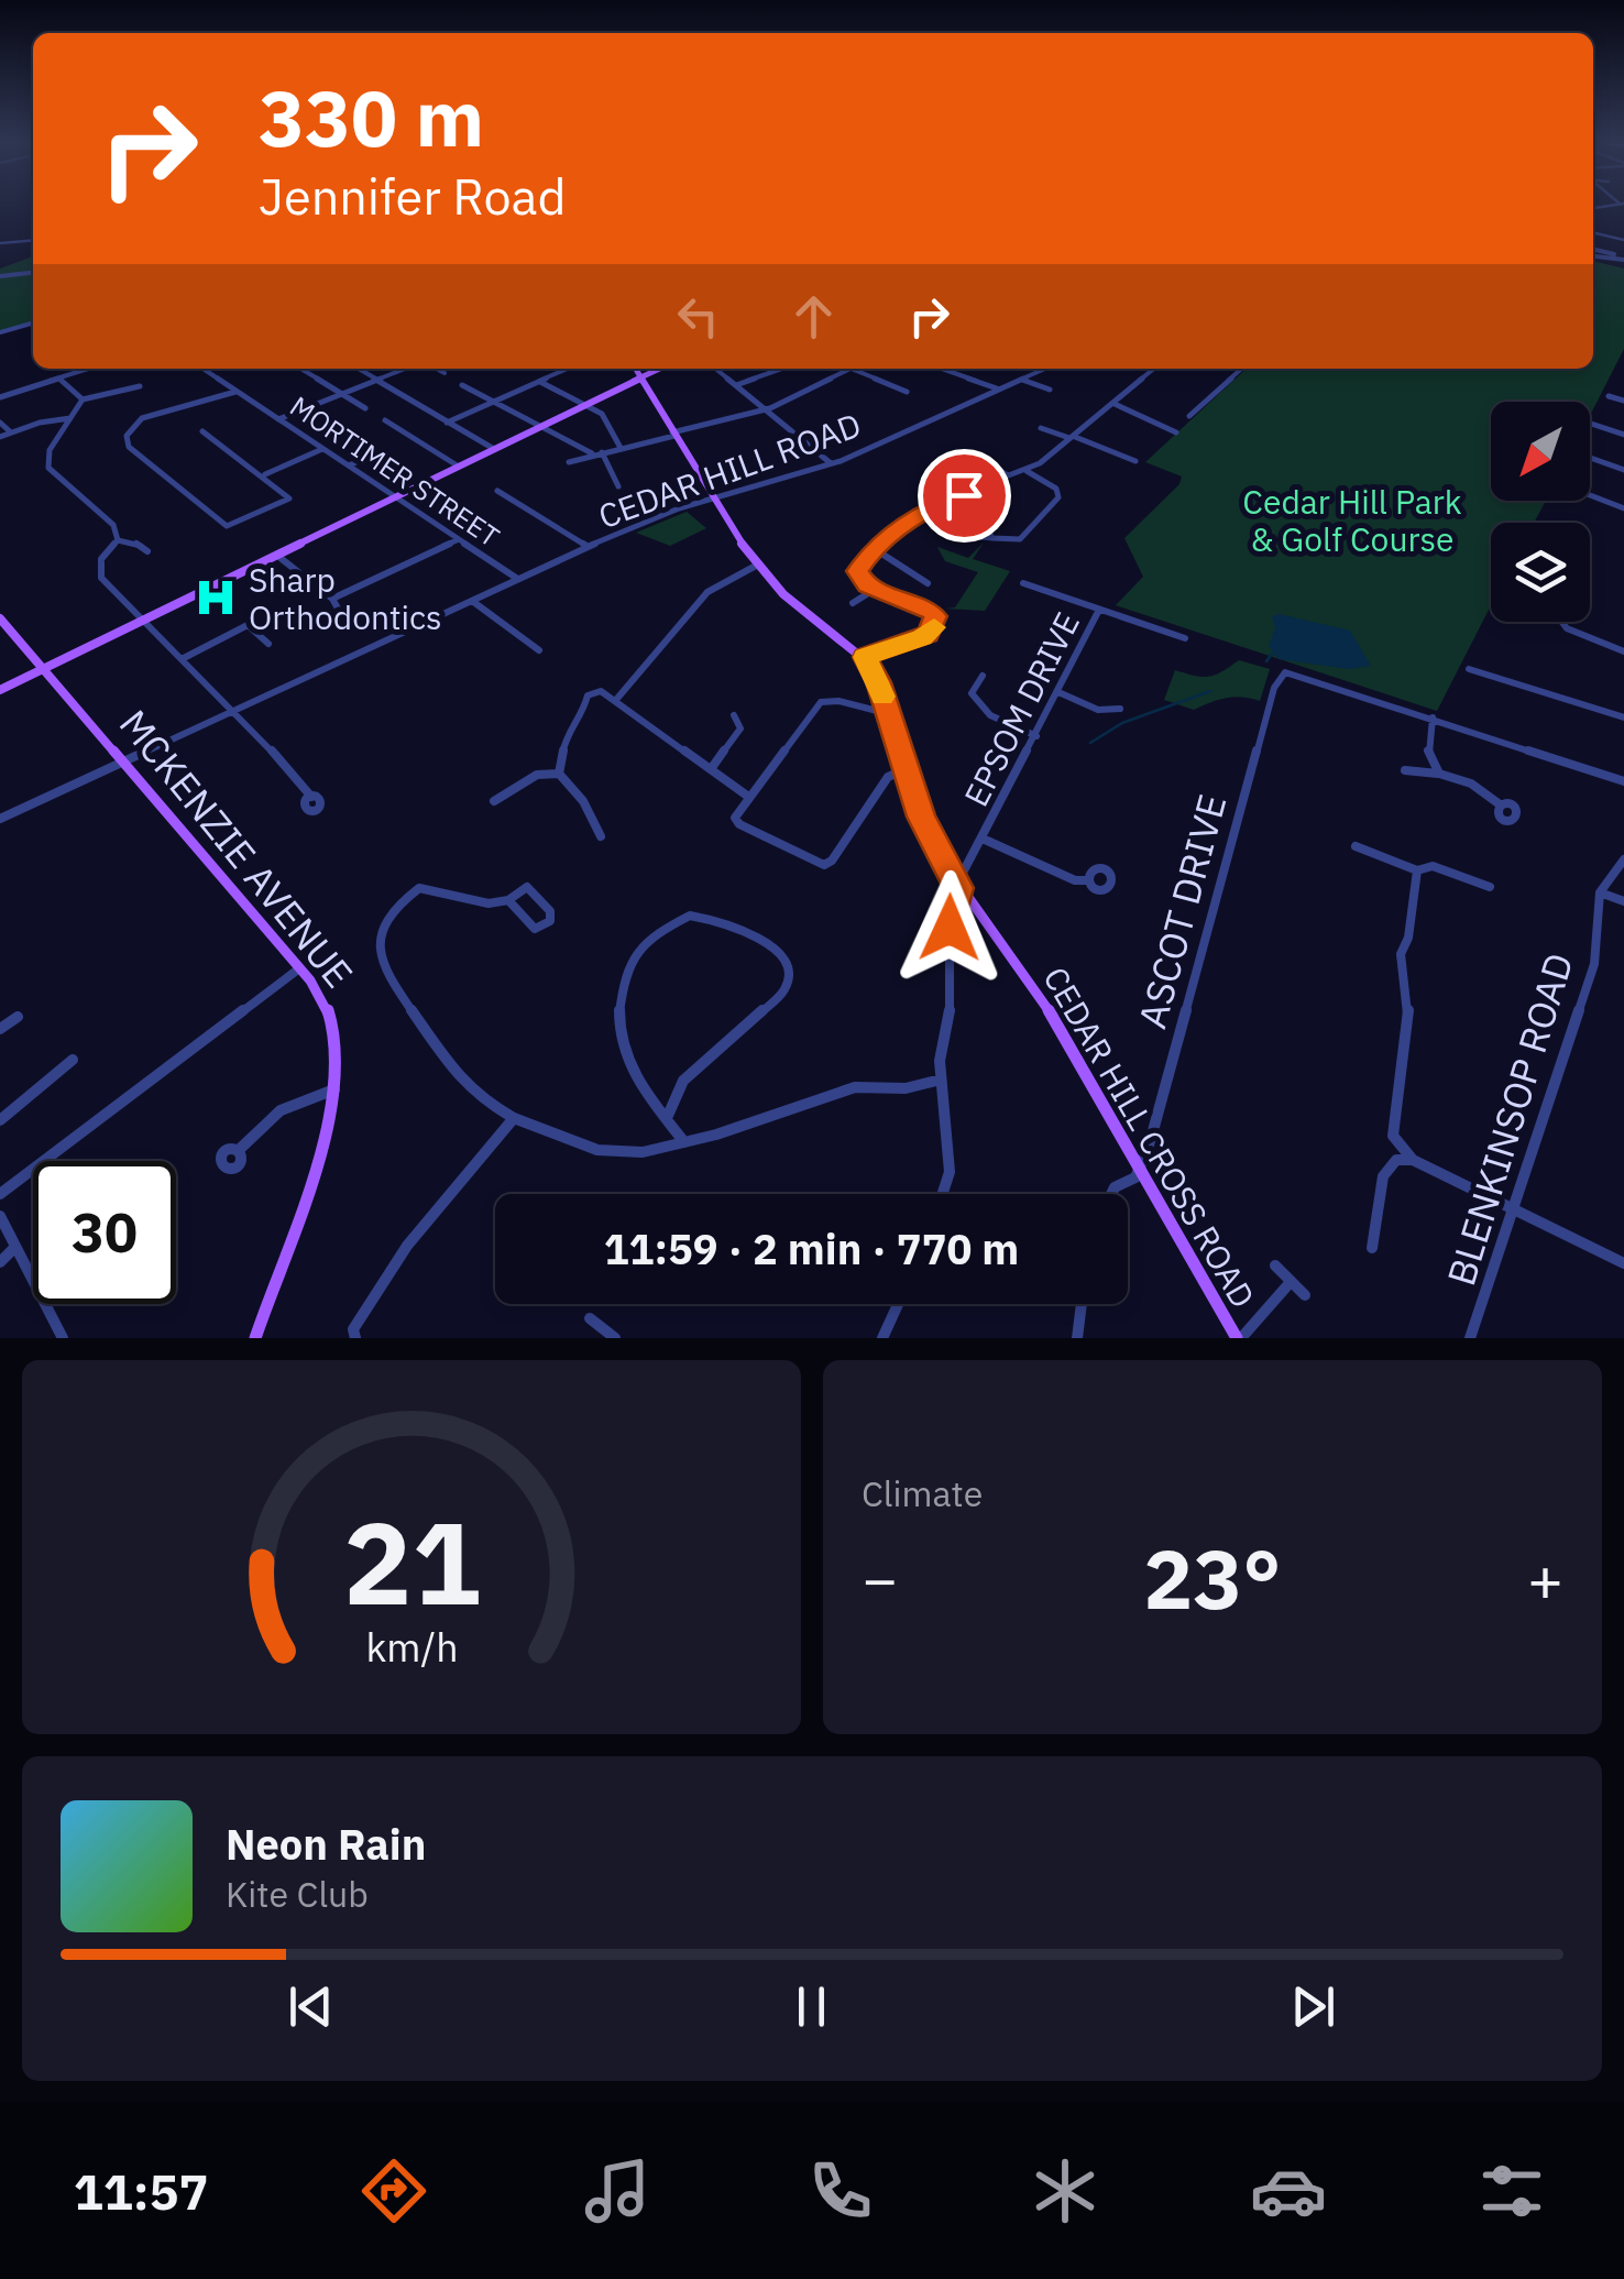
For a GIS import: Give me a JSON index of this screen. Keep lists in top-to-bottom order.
{
  "streets": {
    "main road": ["MCKENZIE AVENUE", "CEDAR HILL CROSS ROAD"],
    "street": [
      "CEDAR HILL ROAD",
      "MORTIMER STREET",
      "EPSOM DRIVE",
      "ASCOT DRIVE",
      "BLENKINSOP ROAD"
    ]
  },
  "crossings": [
    ["CEDAR HILL ROAD", "MORTIMER STREET"],
    ["CEDAR HILL ROAD", "MCKENZIE AVENUE"],
    ["EPSOM DRIVE", "CEDAR HILL CROSS ROAD"],
    ["ASCOT DRIVE", "CEDAR HILL CROSS ROAD"]
  ],
  "parks": ["Cedar Hill Park & Golf Course"],
  "places": {
    "hospital": ["Sharp Orthodontics"]
  },
  "north": "bottom left",
  "page": {
    "turn": ["330 m", "Jennifer Road"],
    "limit": "30",
    "trip": "11:59 · 2 min · 770 m",
    "tile": "Climate",
    "heat": ["−", "23°", "+"],
    "song": ["Neon Rain", "Kite Club"],
    "tabs": "11:57",
    "gauge": ["21", "km/h"]
  }
}
